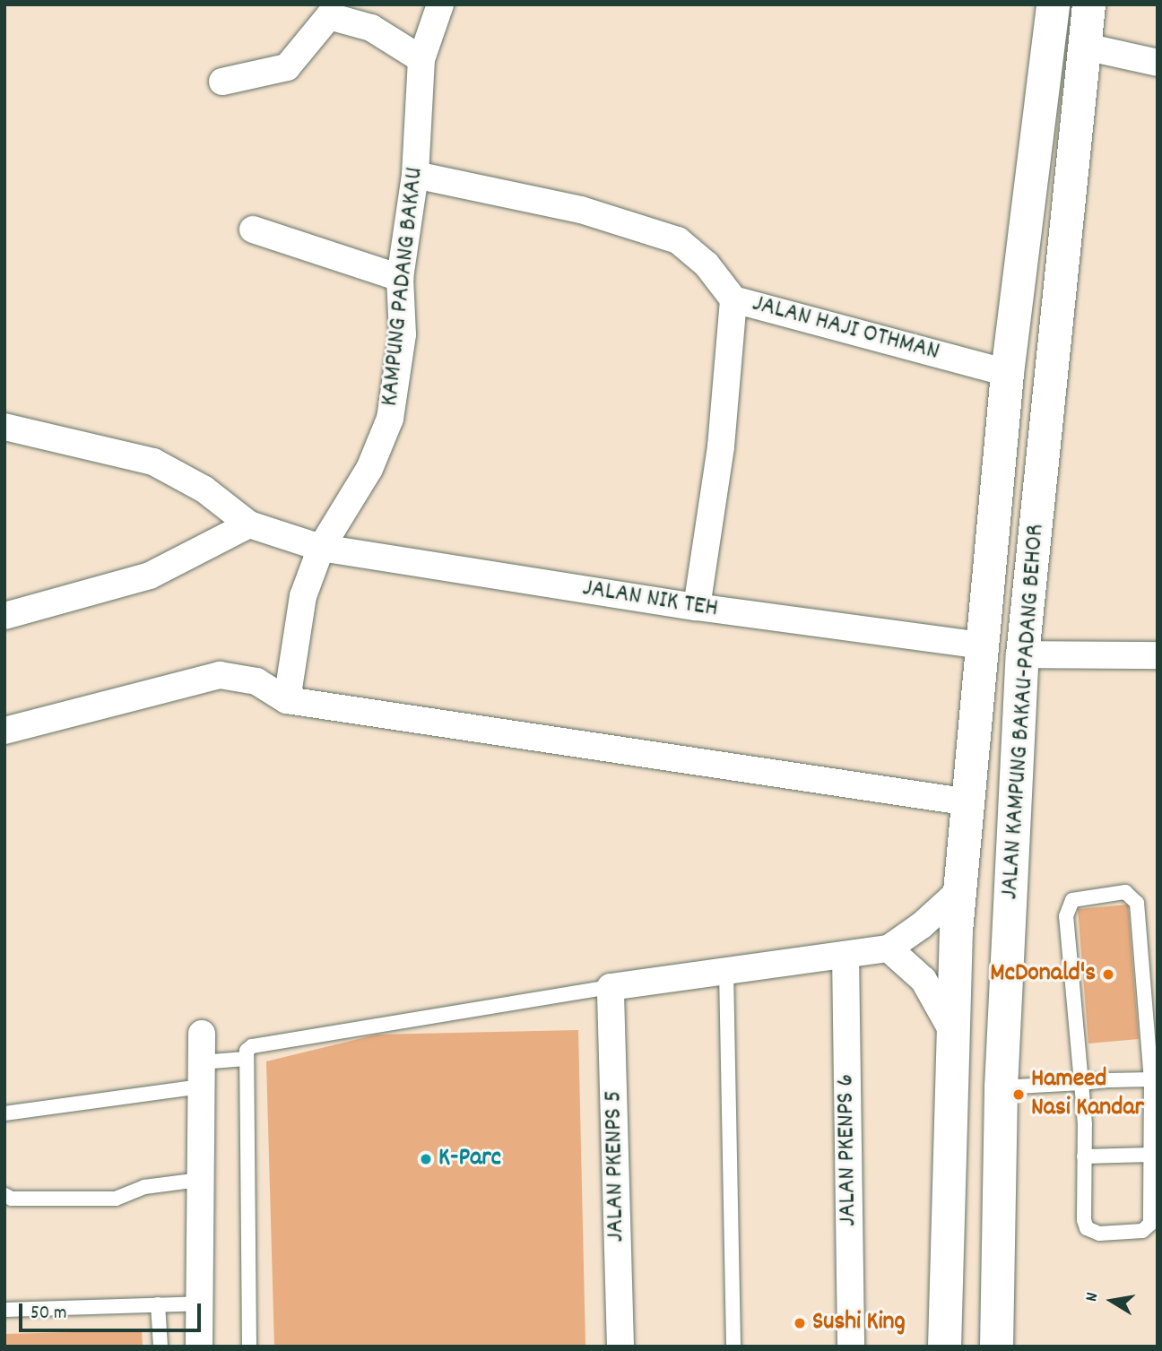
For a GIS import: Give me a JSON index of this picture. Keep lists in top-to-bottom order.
{
  "streets": {
    "street": [
      "KAMPUNG PADANG BAKAU",
      "JALAN HAJI OTHMAN",
      "JALAN NIK TEH",
      "JALAN KAMPUNG BAKAU-PADANG BEHOR",
      "JALAN PKENPS 6",
      "JALAN PKENPS 5"
    ]
  },
  "crossings": [
    ["KAMPUNG PADANG BAKAU", "JALAN HAJI OTHMAN"],
    ["KAMPUNG PADANG BAKAU", "JALAN NIK TEH"]
  ],
  "places": [
    "McDonald's",
    "Hameed Nasi Kandar",
    "K-Parc",
    "Sushi King"
  ],
  "scale_bar": "50 m",
  "north": "left"
}
